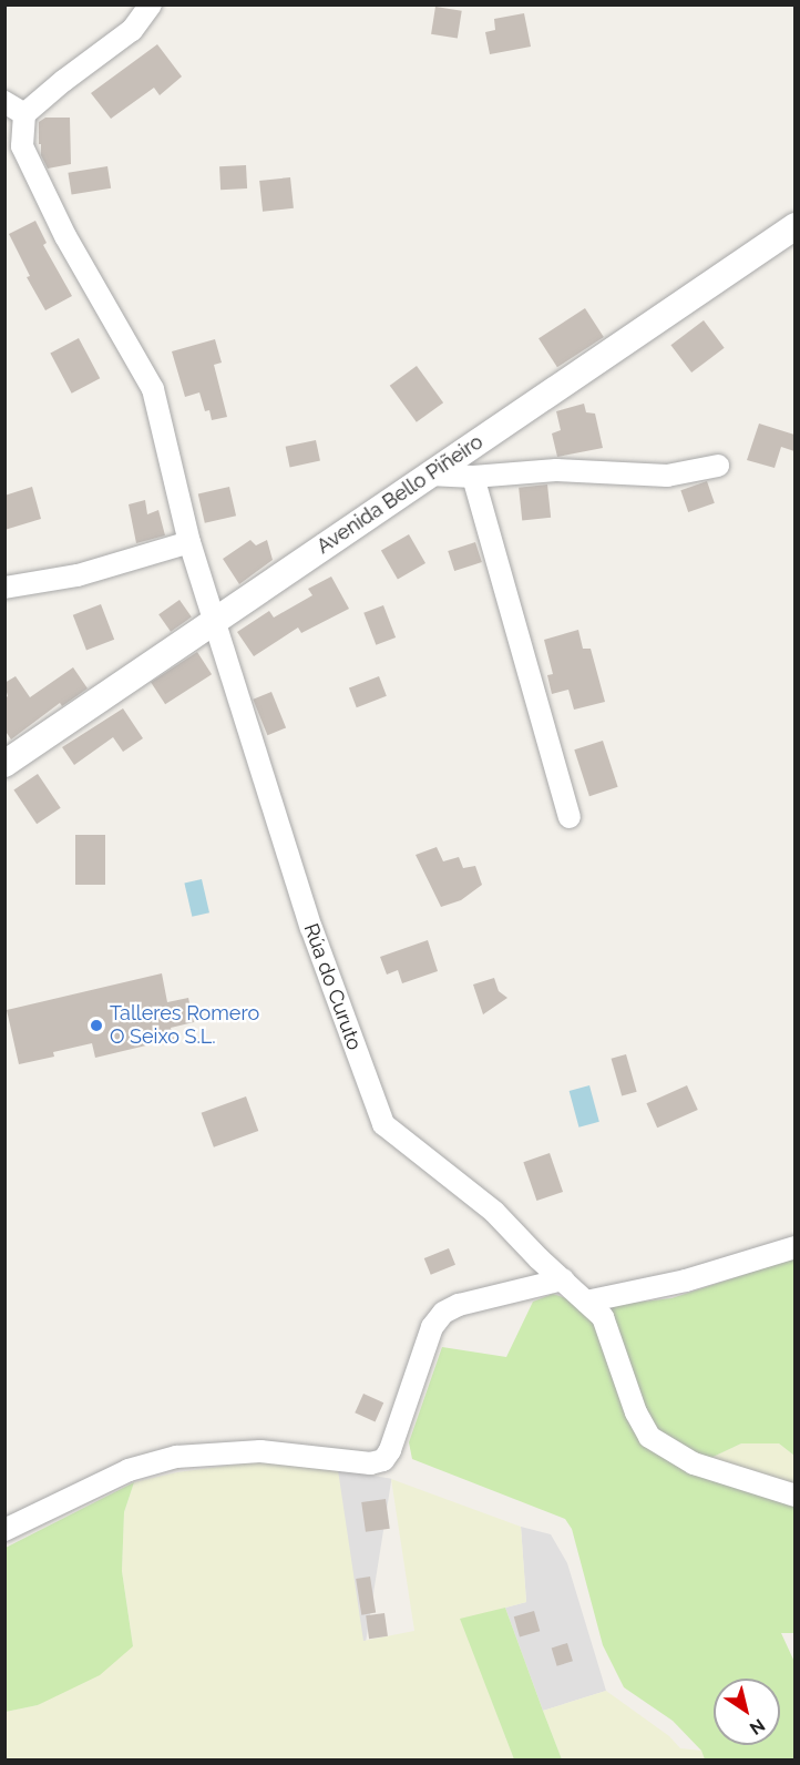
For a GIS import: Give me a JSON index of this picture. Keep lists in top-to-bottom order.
{
  "streets": {
    "street": ["Avenida Bello Piñeiro", "Rúa do Curuto"]
  },
  "crossings": [
    ["Avenida Bello Piñeiro", "Rúa do Curuto"]
  ],
  "places": ["Talleres Romero O Seixo S.L."],
  "north": "bottom right"
}
